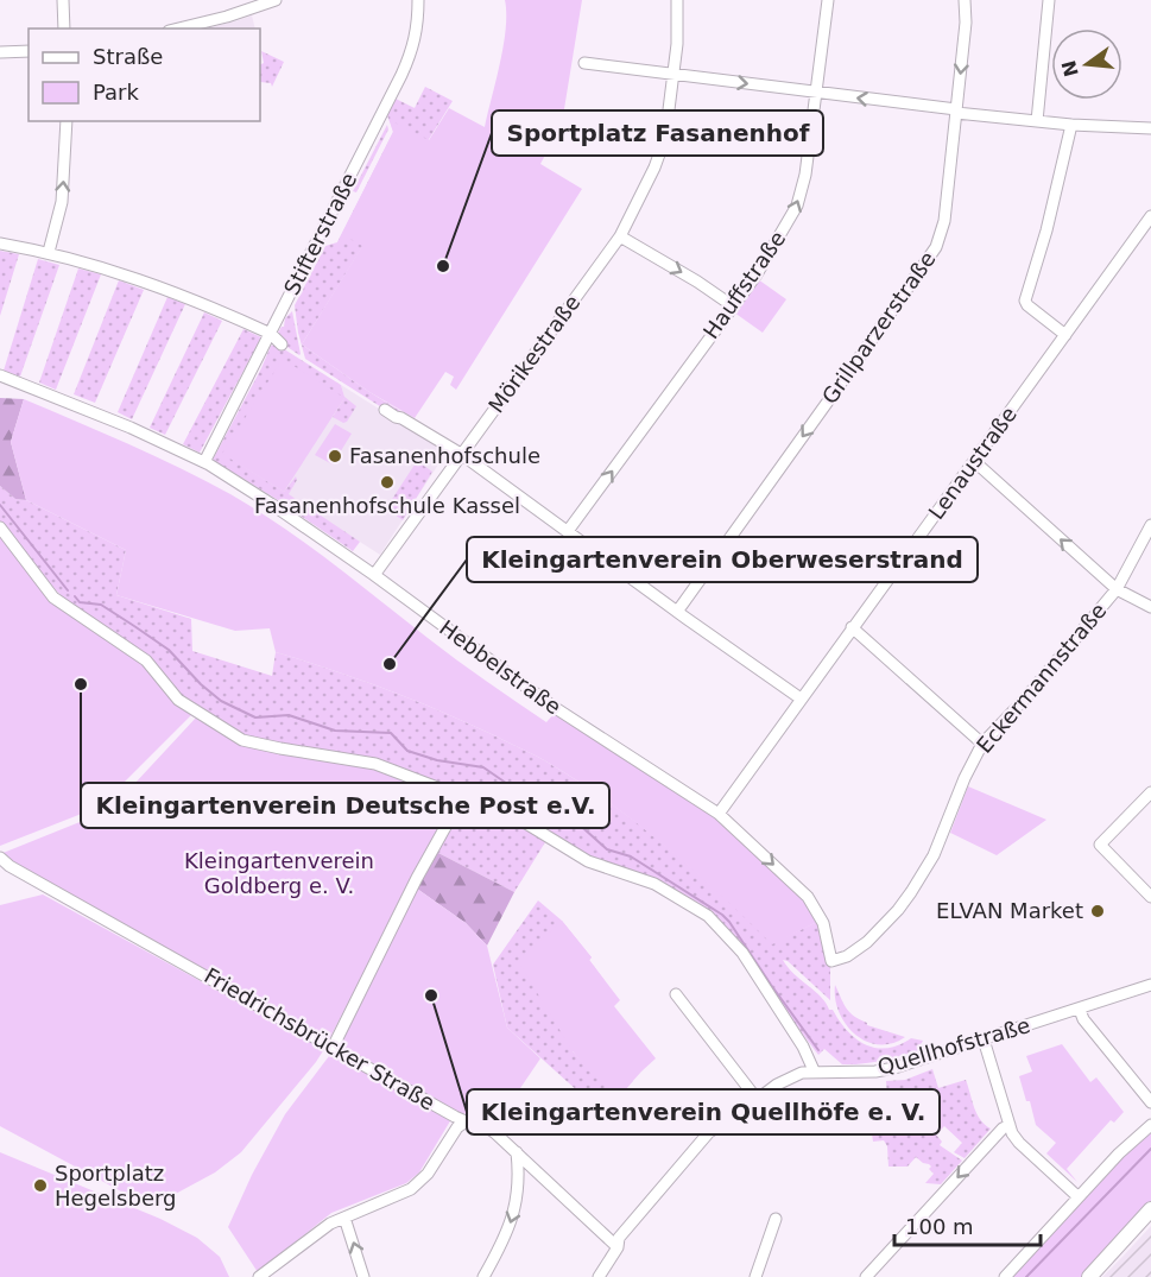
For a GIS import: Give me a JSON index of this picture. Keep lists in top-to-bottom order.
{
  "streets": {
    "street": [
      "Stifterstraße",
      "Hauffstraße",
      "Grillparzerstraße",
      "Mörikestraße",
      "Lenaustraße",
      "Hebbelstraße",
      "Eckermannstraße",
      "Friedrichsbrücker Straße",
      "Quellhofstraße"
    ]
  },
  "crossings": [
    ["Stifterstraße", "Hebbelstraße"],
    ["Mörikestraße", "Hebbelstraße"],
    ["Lenaustraße", "Hebbelstraße"],
    ["Hebbelstraße", "Eckermannstraße"],
    ["Friedrichsbrücker Straße", "Quellhofstraße"]
  ],
  "one_way": ["Hauffstraße", "Grillparzerstraße"],
  "parks": ["Kleingartenverein Goldberg e. V."],
  "places": [
    "Sportplatz Fasanenhof",
    "Fasanenhofschule",
    "Fasanenhofschule Kassel",
    "Kleingartenverein Oberweserstrand",
    "Kleingartenverein Deutsche Post e.V.",
    "ELVAN Market",
    "Kleingartenverein Quellhöfe e. V.",
    "Sportplatz Hegelsberg"
  ],
  "legend": ["Straße", "Park"],
  "scale_bar": "100 m",
  "north": "left"
}
